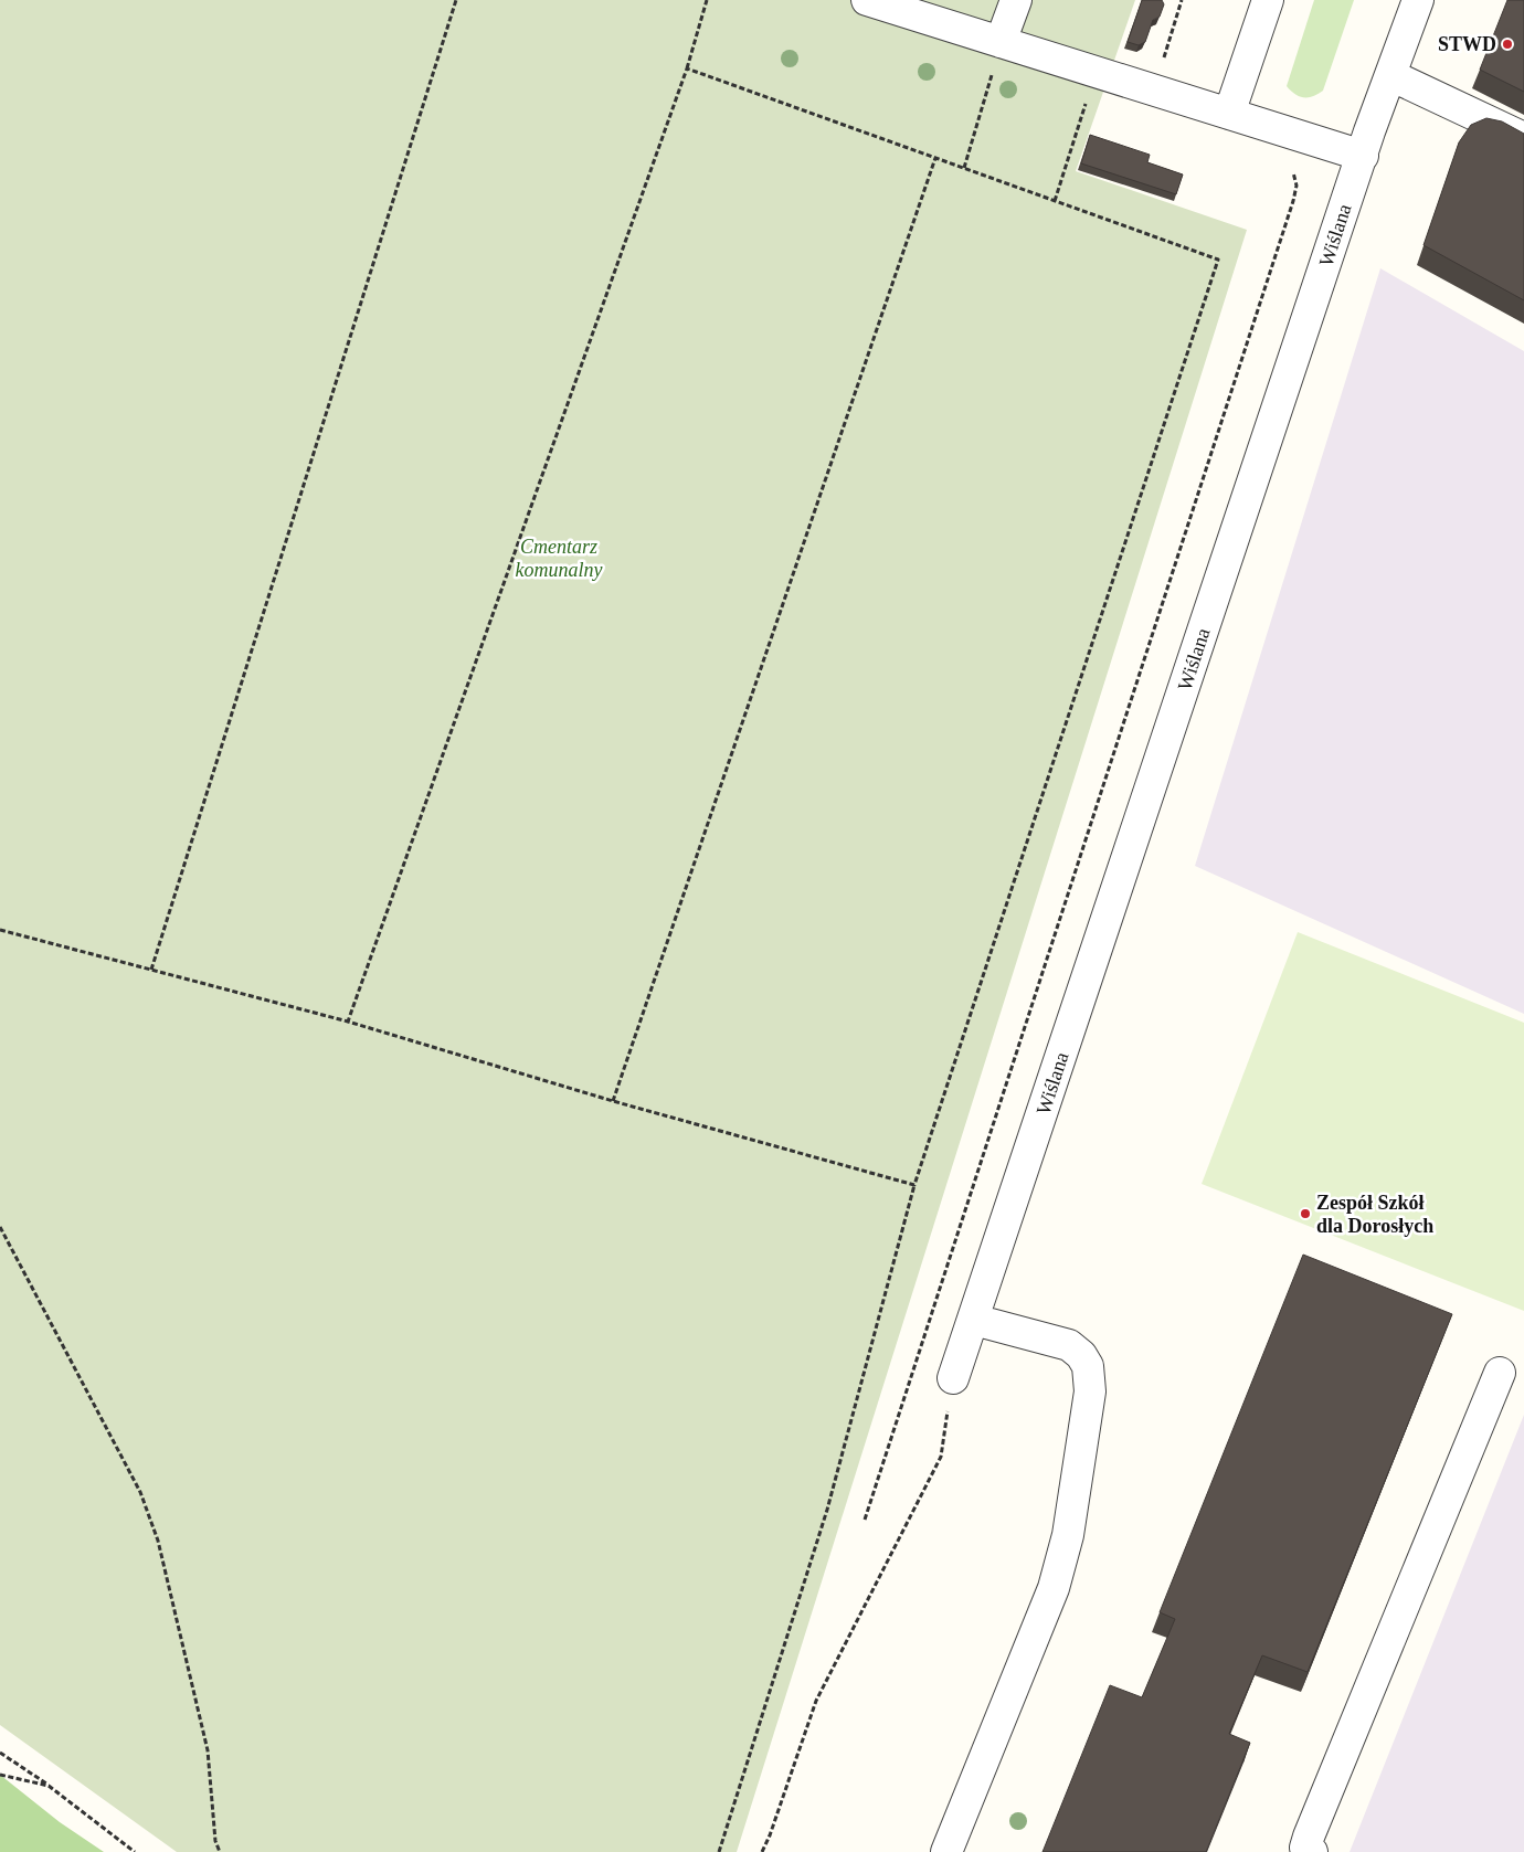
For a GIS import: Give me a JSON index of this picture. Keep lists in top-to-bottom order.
{
  "streets": {
    "street": ["Wiślana"]
  },
  "parks": ["Cmentarz komunalny"],
  "places": ["STWD", "Zespół Szkół dla Dorosłych"]
}
